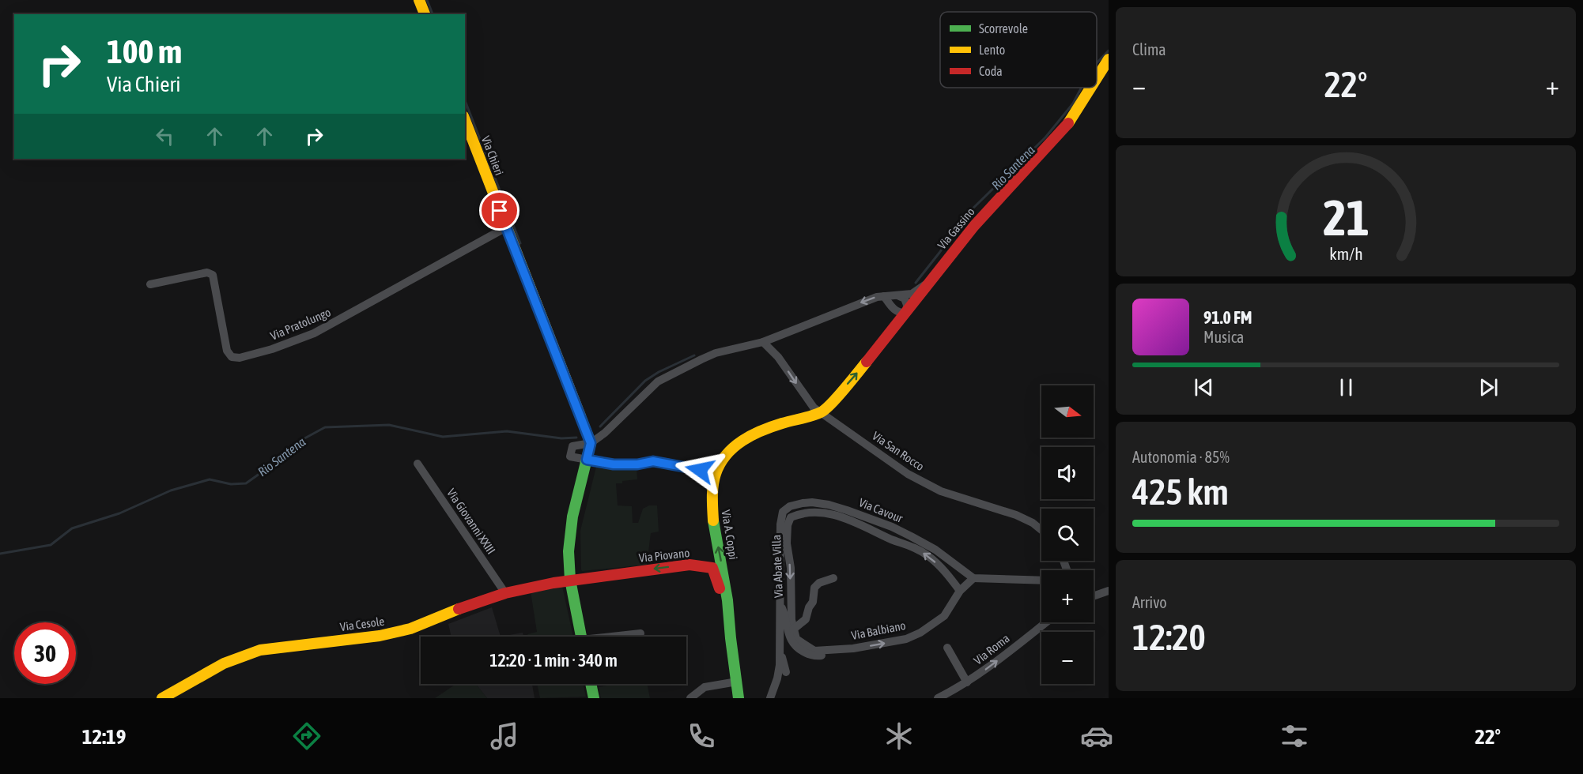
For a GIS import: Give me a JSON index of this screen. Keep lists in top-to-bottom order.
{
  "streets": {
    "street": [
      "Via Chieri",
      "Via Gassino",
      "Via Pratolungo",
      "Via San Rocco",
      "Via Cavour",
      "Via Giovanni XXIII",
      "Via A. Coppi",
      "Via Piovano",
      "Via Abate Villa",
      "Via Cesole",
      "Via Balbiano",
      "Via Roma"
    ]
  },
  "crossings": [
    ["Via Chieri", "Via Pratolungo"],
    ["Via Gassino", "Via San Rocco"],
    ["Via Gassino", "Via A. Coppi"],
    ["Via San Rocco", "Via A. Coppi"],
    ["Via Giovanni XXIII", "Via Cesole"],
    ["Via A. Coppi", "Via Piovano"],
    ["Via Piovano", "Via Cesole"],
    ["Via Abate Villa", "Via Balbiano"]
  ],
  "one_way": ["Via A. Coppi", "Via Balbiano", "Via Roma"],
  "water": ["Rio Santena"],
  "legend": ["Scorrevole", "Lento", "Coda"],
  "north": "right",
  "page": {
    "tile": [
      "Clima",
      ["Autonomia · 85%", "425 km"],
      ["Arrivo", "12:20"]
    ],
    "turn": ["100 m", "Via Chieri"],
    "heat": ["−", "22°", "+"],
    "song": ["91.0 FM", "Musica"],
    "map_buttons": ["+", "−"],
    "limit": "30",
    "trip": "12:20 · 1 min · 340 m",
    "tabs": ["12:19", "22°"],
    "gauge": ["21", "km/h"]
  }
}
